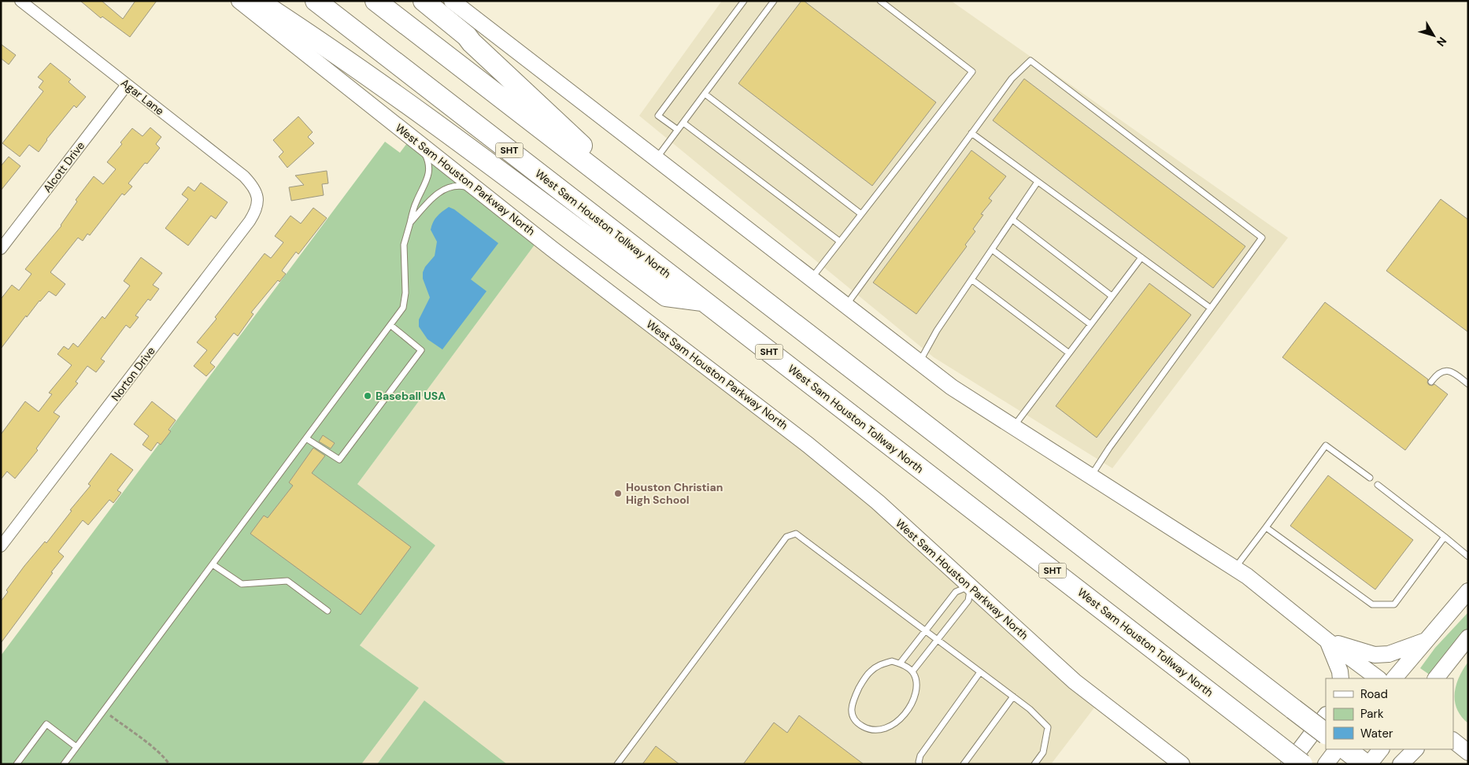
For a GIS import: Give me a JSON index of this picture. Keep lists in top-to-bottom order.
{
  "streets": {
    "highway": ["SHT", "West Sam Houston Tollway North"],
    "main road": ["West Sam Houston Parkway North"],
    "street": ["Agar Lane", "Alcott Drive", "Norton Drive"]
  },
  "crossings": [
    ["Agar Lane", "Alcott Drive"],
    ["Agar Lane", "Norton Drive"]
  ],
  "places": ["Baseball USA", "Houston Christian High School"],
  "legend": ["Road", "Park", "Water"],
  "north": "bottom right"
}
